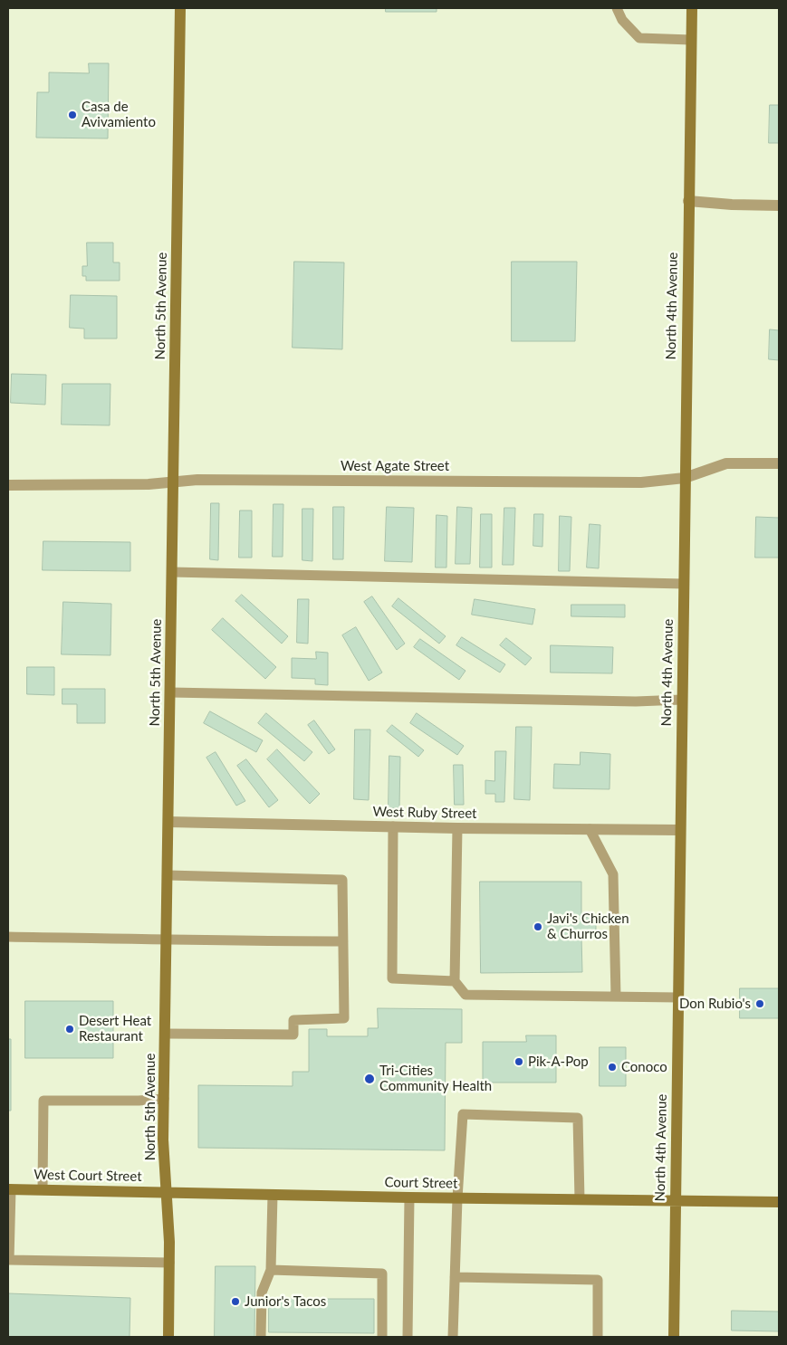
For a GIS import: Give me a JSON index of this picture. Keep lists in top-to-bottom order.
{
  "streets": {
    "main road": [
      "North 5th Avenue",
      "North 4th Avenue",
      "West Court Street",
      "Court Street"
    ],
    "street": ["West Agate Street", "West Ruby Street"]
  },
  "crossings": [
    ["North 5th Avenue", "West Agate Street"],
    ["North 5th Avenue", "West Ruby Street"],
    ["North 5th Avenue", "West Court Street"],
    ["North 5th Avenue", "Court Street"],
    ["North 4th Avenue", "West Agate Street"],
    ["North 4th Avenue", "West Ruby Street"],
    ["North 4th Avenue", "Court Street"],
    ["West Court Street", "Court Street"]
  ],
  "places": [
    "Casa de Avivamiento",
    "Javi's Chicken & Churros",
    "Don Rubio's",
    "Desert Heat Restaurant",
    "Pik-A-Pop",
    "Conoco",
    "Tri-Cities Community Health",
    "Junior's Tacos"
  ]
}
